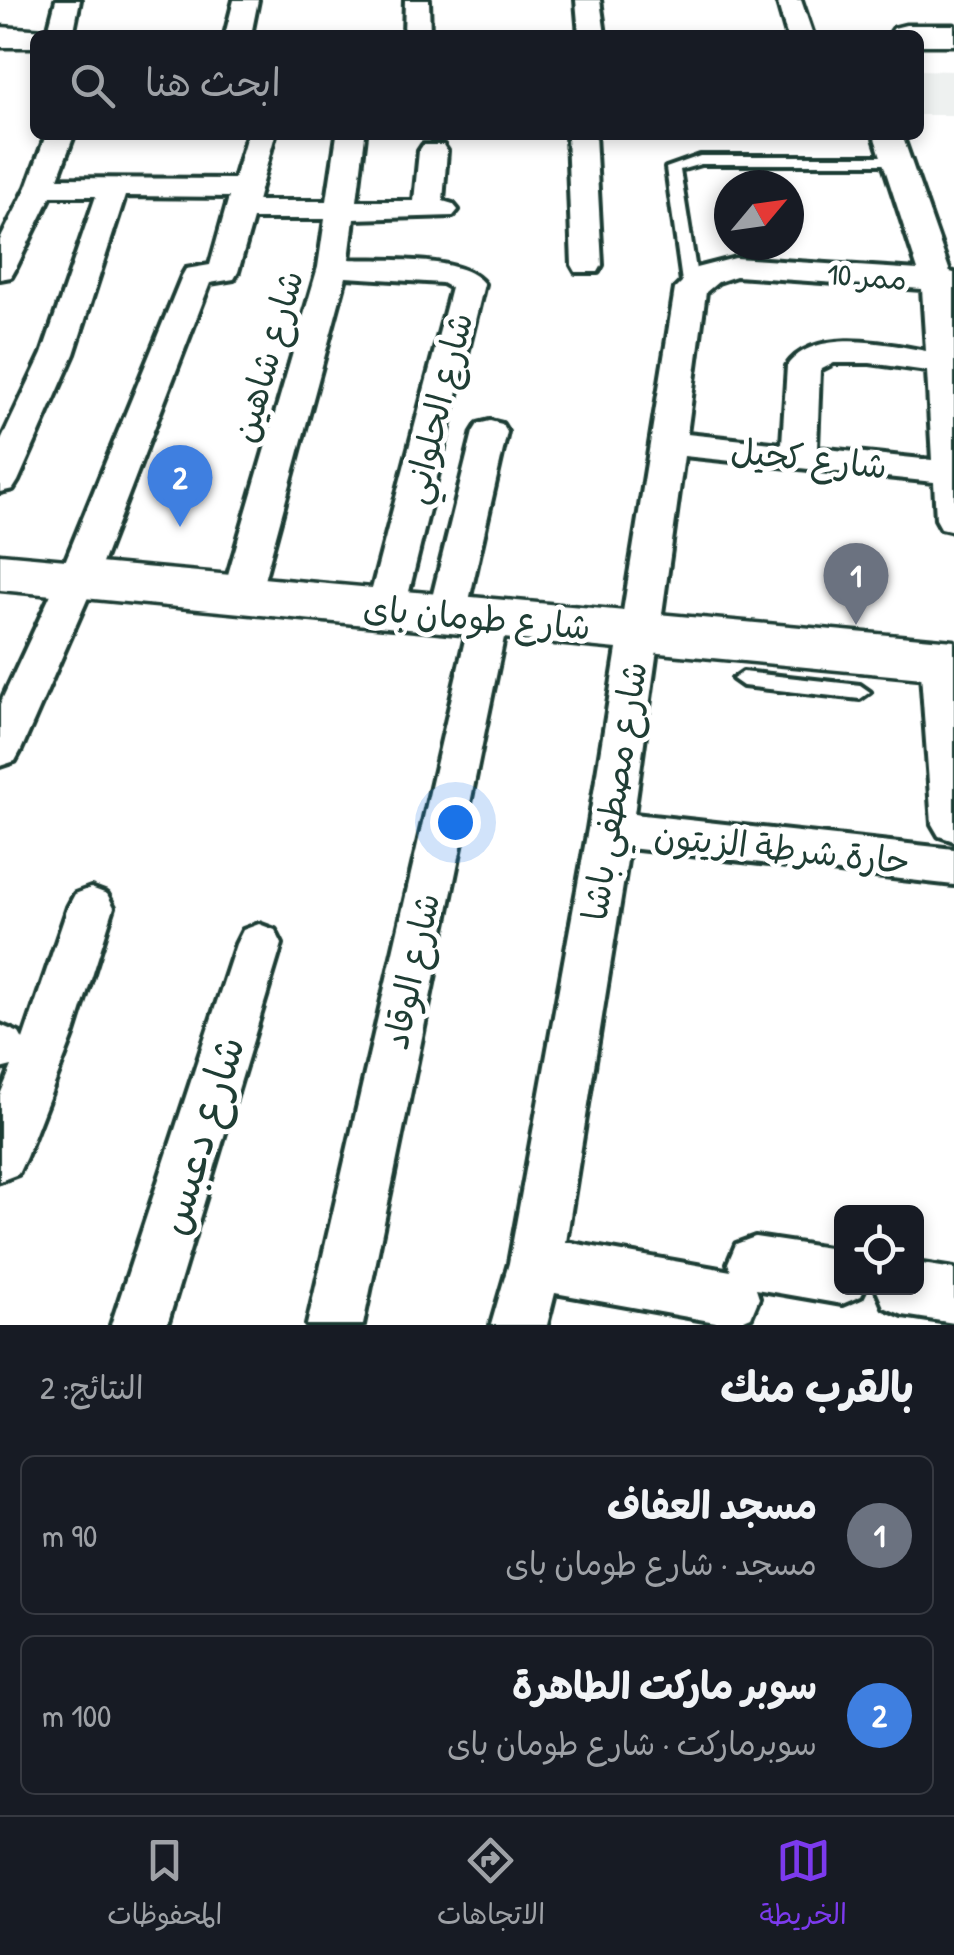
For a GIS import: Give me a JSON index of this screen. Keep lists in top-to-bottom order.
{
  "streets": {
    "street": [
      "ممر 10",
      "شارع شاهين",
      "شارع الحلواني",
      "شارع كحيل",
      "شارع طومان باى",
      "شارع مصطفي باشا",
      "حارة شرطة الزيتون",
      "شارع الوقاد",
      "شارع دعبس"
    ]
  },
  "crossings": [
    ["ممر 10", "شارع مصطفي باشا"],
    ["شارع شاهين", "شارع الحلواني"],
    ["شارع شاهين", "شارع طومان باى"],
    ["شارع الحلواني", "شارع طومان باى"],
    ["شارع كحيل", "شارع مصطفي باشا"],
    ["شارع طومان باى", "شارع مصطفي باشا"],
    ["شارع طومان باى", "شارع الوقاد"],
    ["شارع مصطفي باشا", "حارة شرطة الزيتون"]
  ],
  "north": "top right",
  "page": {
    "search": "ابحث هنا",
    "pins": ["2", "1"],
    "heading": ["بالقرب منك", "النتائج: 2"],
    "list": [
      {
        "mark": "1",
        "name": "مسجد العفاف",
        "note": "مسجد · شارع طومان باى",
        "value": "90 m"
      },
      {
        "mark": "2",
        "name": "سوبر ماركت الطاهرة",
        "note": "سوبرماركت · شارع طومان باى",
        "value": "100 m"
      }
    ],
    "nav": ["الخريطة", "الاتجاهات", "المحفوظات"]
  }
}
